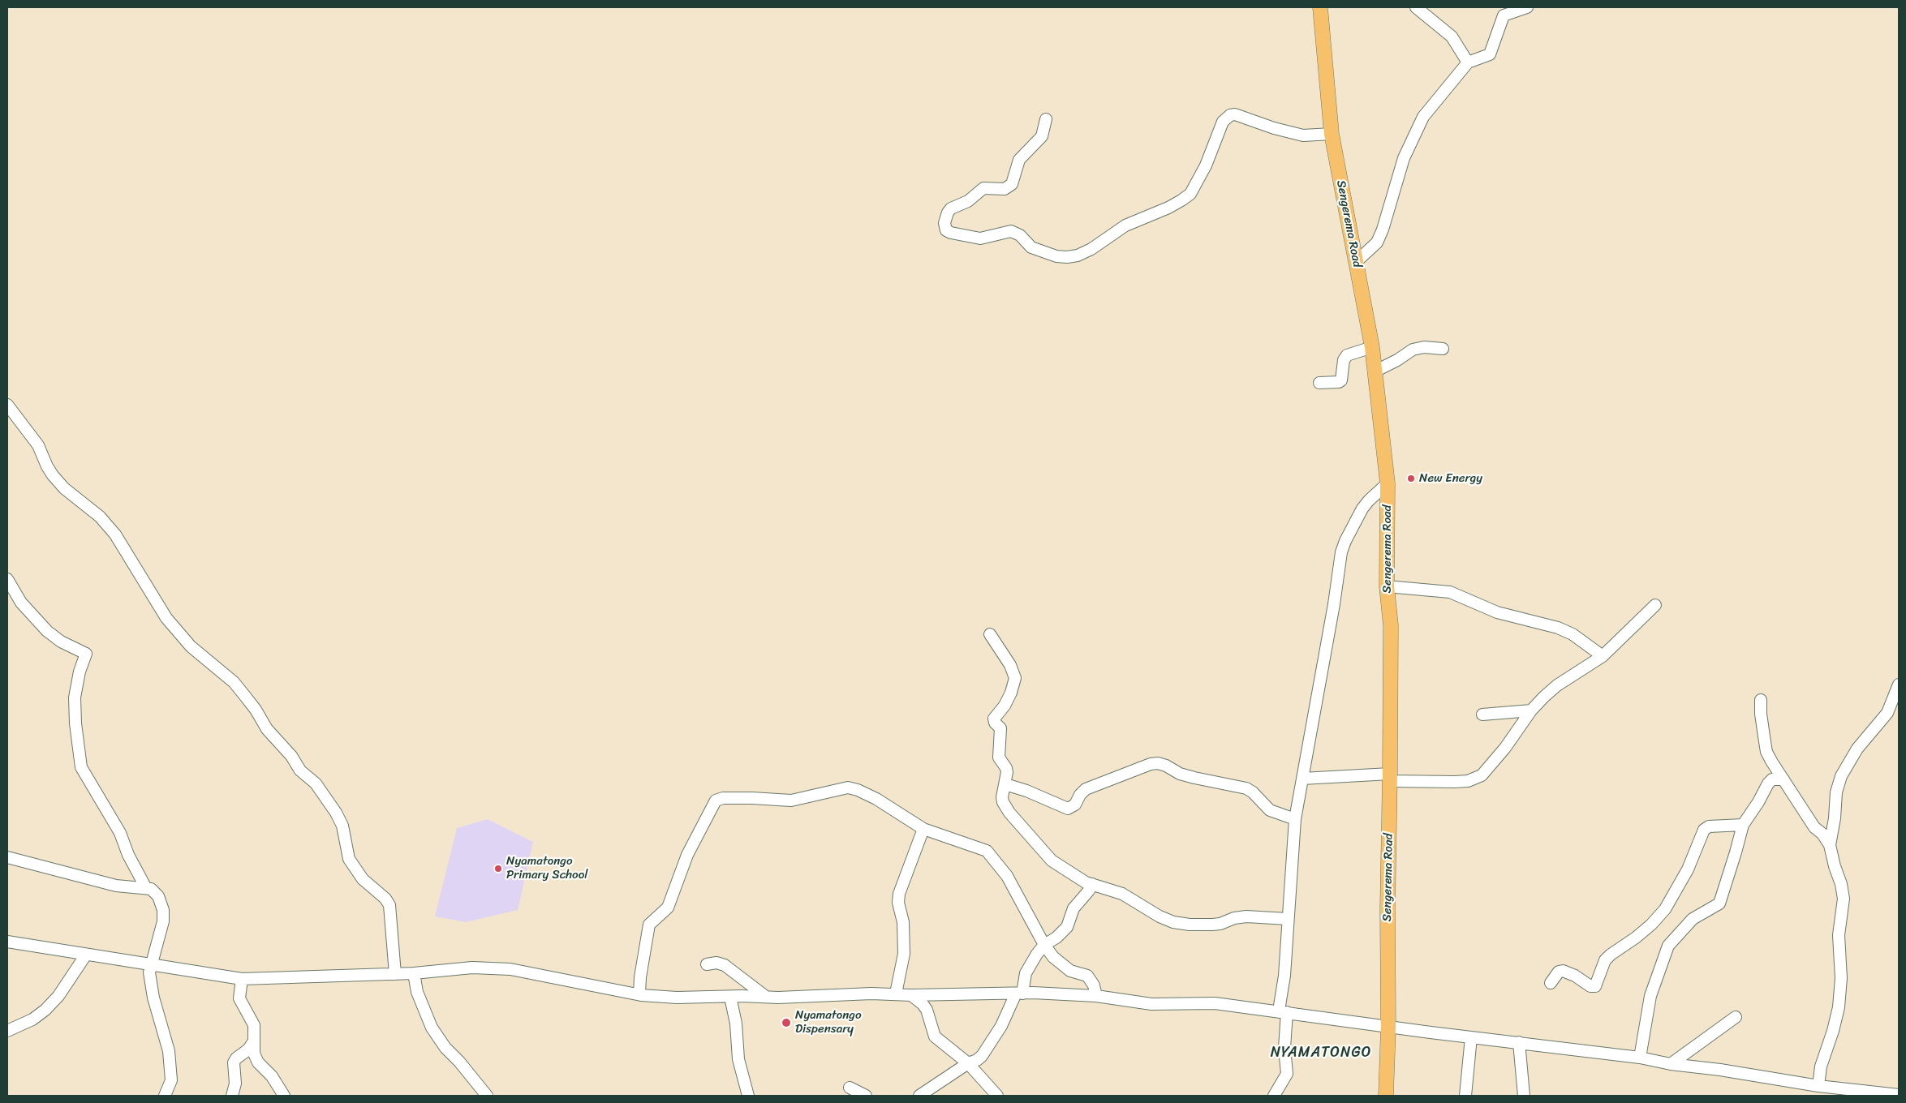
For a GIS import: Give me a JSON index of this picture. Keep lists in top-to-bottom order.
{
  "streets": {
    "main road": ["Sengerema Road"]
  },
  "districts": ["NYAMATONGO"],
  "places": ["New Energy", "Nyamatongo Primary School", "Nyamatongo Dispensary"]
}
